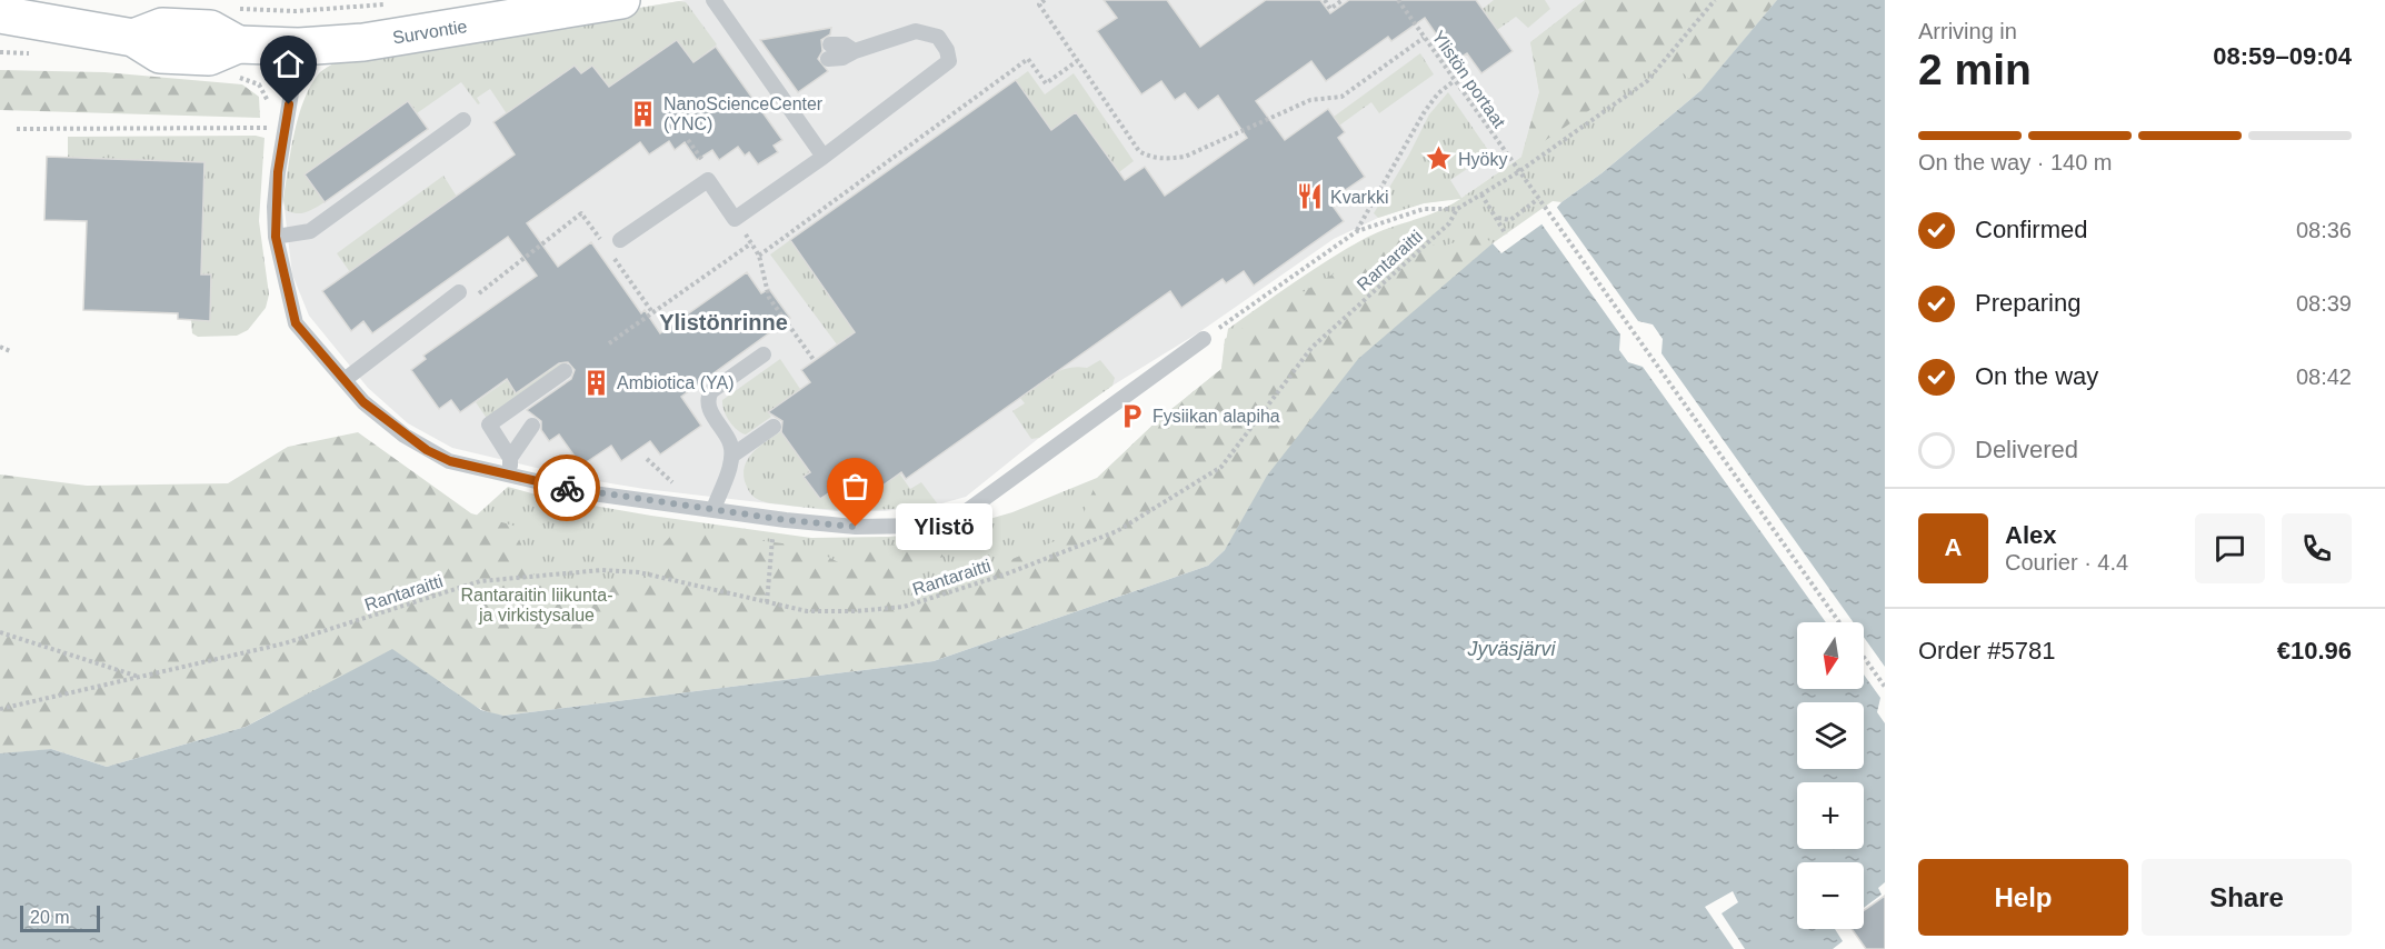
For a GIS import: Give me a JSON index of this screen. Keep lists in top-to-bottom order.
{
  "streets": {
    "main road": ["Survontie"],
    "path": ["Ylistön portaat", "Rantaraitti"]
  },
  "crossings": [
    ["Ylistön portaat", "Rantaraitti"]
  ],
  "districts": ["Ylistönrinne"],
  "water": ["Jyväsjärvi"],
  "parks": ["Rantaraitin liikunta- ja virkistysalue"],
  "places": {
    "building": ["NanoScienceCenter (YNC)", "Ambiotica (YA)"],
    "place": ["Hyöky"],
    "restaurant": ["Kvarkki"],
    "parking": ["Fysiikan alapiha"],
    "other": ["Ylistö"]
  },
  "scale_bar": "20 m",
  "north": "bottom",
  "page": {
    "heading": ["2 min", "Arriving in", "08:59–09:04"],
    "panel": [
      "Alex",
      "Courier · 4.4",
      "Order #5781",
      "€10.96"
    ],
    "bar": "On the way · 140 m",
    "list": [
      ["Confirmed", "08:36"],
      ["Preparing", "08:39"],
      ["On the way", "08:42"],
      "Delivered"
    ],
    "bubble": "Ylistö",
    "round": "A",
    "map_buttons": ["+", "−"],
    "buttons": ["Help", "Share"],
    "scale": "20 m"
  }
}
